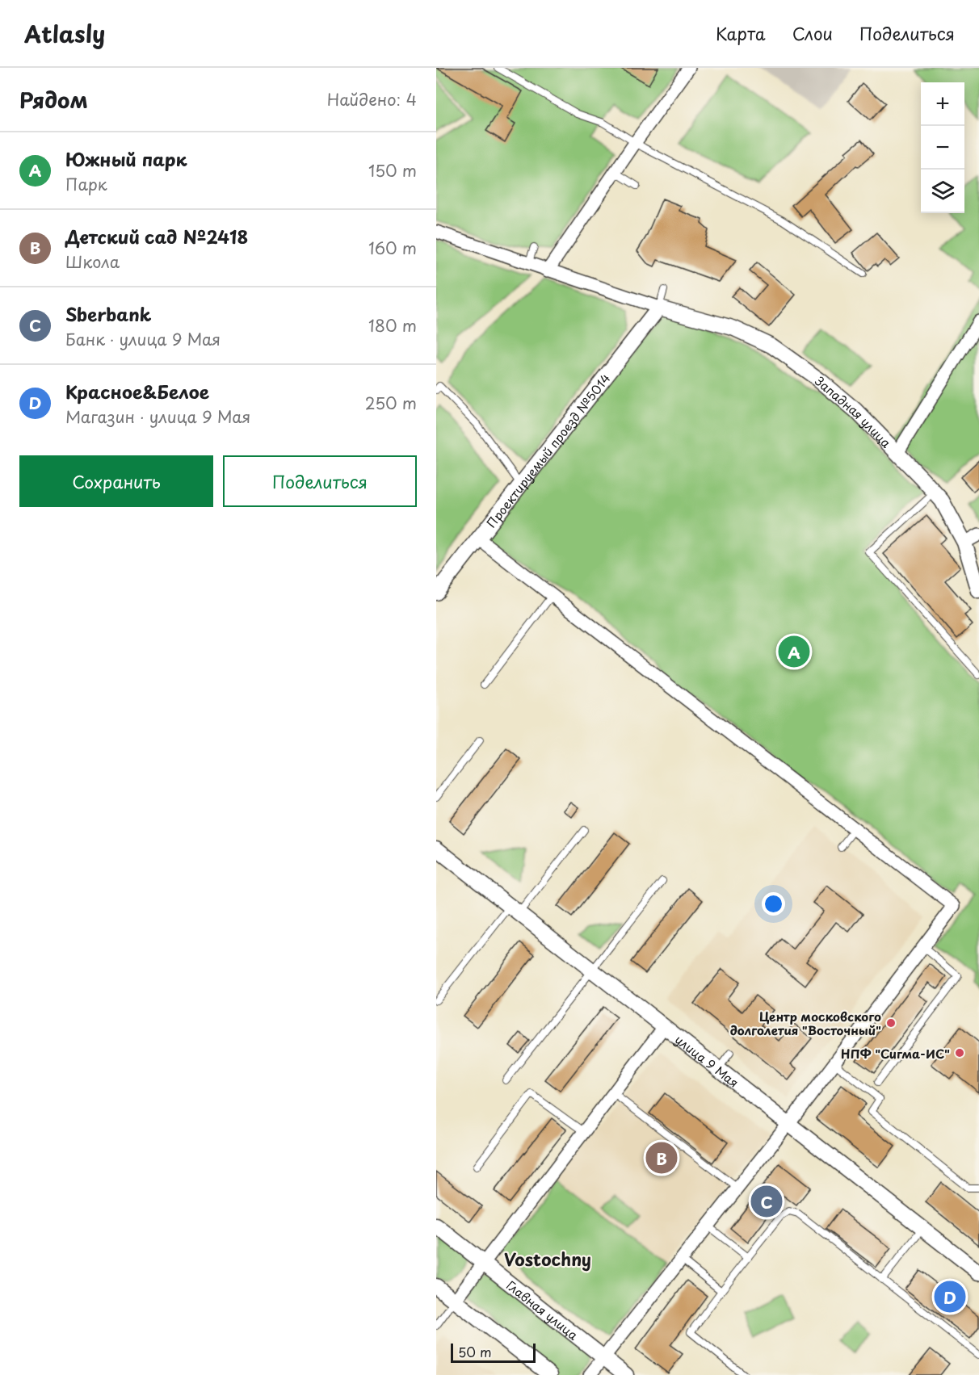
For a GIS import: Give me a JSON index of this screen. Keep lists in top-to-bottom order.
{
  "streets": {
    "street": [
      "Западная улица",
      "Проектируемый проезд №5014",
      "улица 9 Мая",
      "Главная улица"
    ]
  },
  "crossings": [
    ["Западная улица", "Проектируемый проезд №5014"]
  ],
  "districts": ["Vostochny"],
  "places": ["Центр московского долголетия \"Восточный\"", "НПФ \"Сигма-ИС\""],
  "scale_bar": "50 m",
  "page": {
    "header": "Atlasly",
    "nav": ["Карта", "Слои", "Поделиться"],
    "heading": ["Рядом", "Найдено: 4"],
    "map_buttons": ["+", "−"],
    "list": [
      {
        "mark": "A",
        "name": "Южный парк",
        "note": "Парк",
        "value": "150 m"
      },
      {
        "mark": "B",
        "name": "Детский сад №2418",
        "note": "Школа",
        "value": "160 m"
      },
      {
        "mark": "C",
        "name": "Sberbank",
        "note": "Банк · улица 9 Мая",
        "value": "180 m"
      },
      {
        "mark": "D",
        "name": "Красное&Белое",
        "note": "Магазин · улица 9 Мая",
        "value": "250 m"
      }
    ],
    "buttons": ["Сохранить", "Поделиться"],
    "pins": [
      "A",
      "B",
      "C",
      "D"
    ],
    "scale": "50 m"
  }
}
